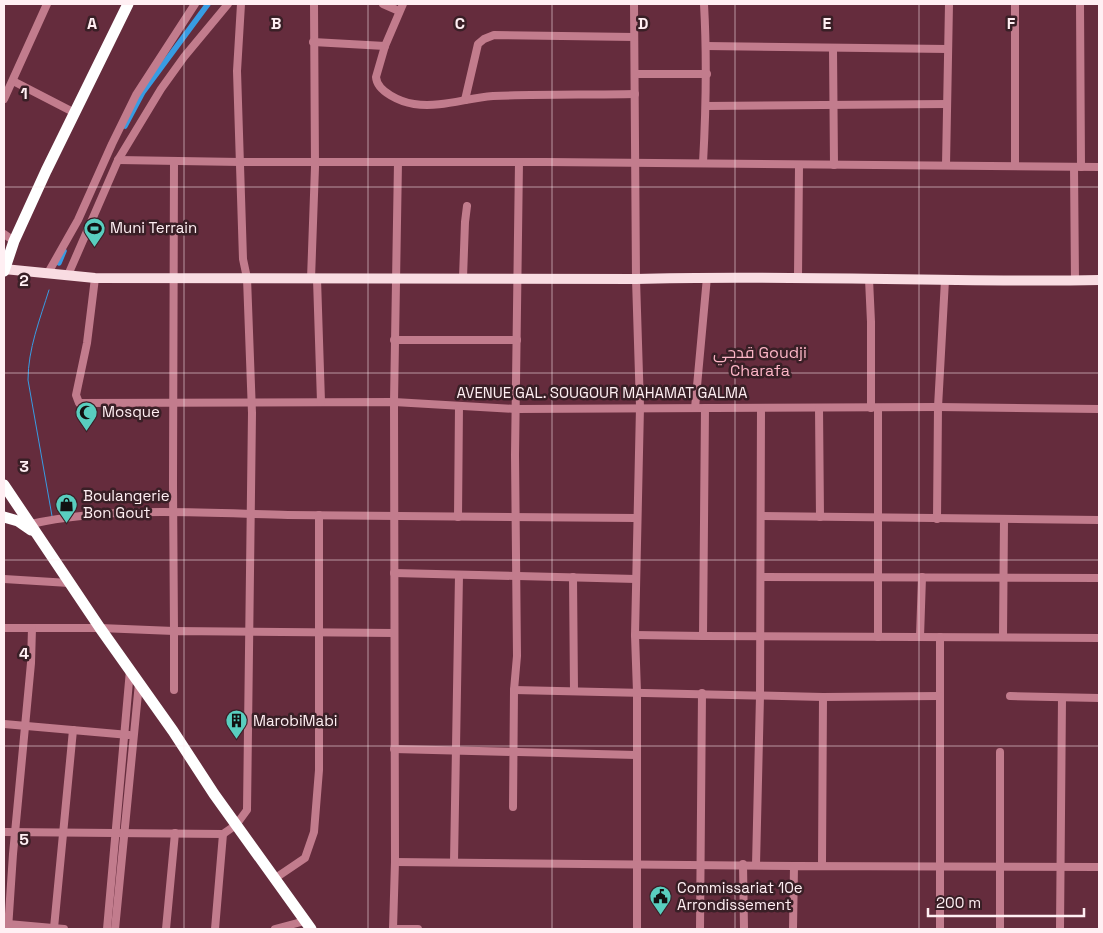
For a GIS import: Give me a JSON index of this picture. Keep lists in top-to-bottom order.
{
  "streets": {
    "street": ["AVENUE GAL. SOUGOUR MAHAMAT GALMA"]
  },
  "districts": ["قدجي Goudji Charafa"],
  "places": {
    "sports": ["Muni Terrain"],
    "mosque": ["Mosque"],
    "shop": ["Boulangerie Bon Gout"],
    "building": ["MarobiMabi"],
    "public building": ["Commissariat 10e Arrondissement"]
  },
  "scale_bar": "200 m",
  "grid": {
    "columns": [
      "A",
      "B",
      "C",
      "D",
      "E",
      "F"
    ],
    "rows": [
      "1",
      "2",
      "3",
      "4",
      "5"
    ]
  }
}
